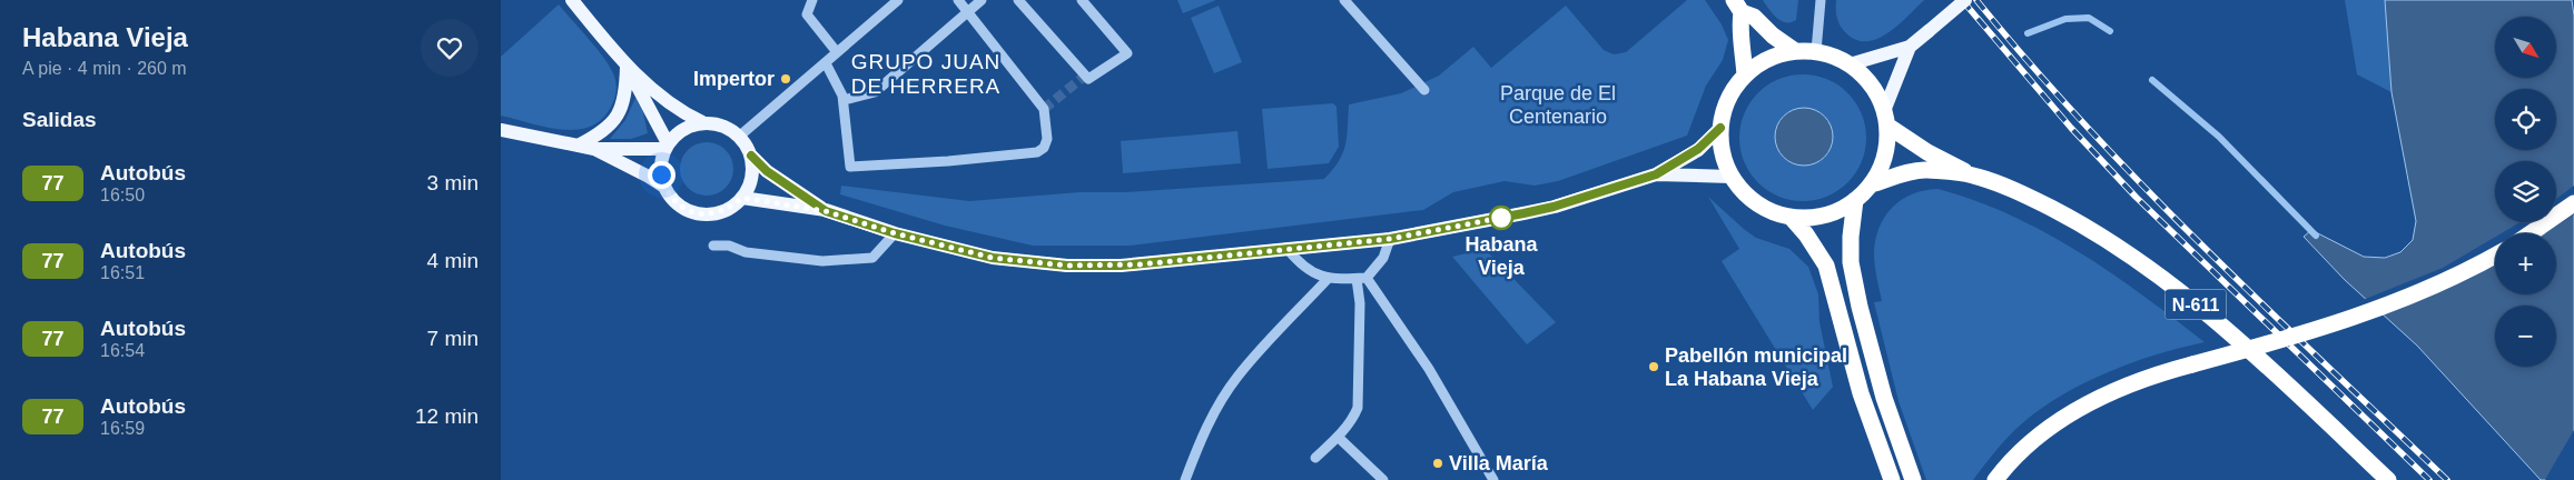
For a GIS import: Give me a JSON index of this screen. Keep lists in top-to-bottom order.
{
  "streets": {
    "highway": ["N-611"]
  },
  "districts": ["GRUPO JUAN DE HERRERA"],
  "parks": ["Parque de El Centenario"],
  "places": [
    "Impertor",
    "Habana Vieja",
    "Pabellón municipal La Habana Vieja",
    "Villa María"
  ],
  "lines": ["bus line 77"],
  "north": "bottom right",
  "page": {
    "heading": [
      ["Habana Vieja", "A pie · 4 min · 260 m"],
      "Salidas"
    ],
    "map_buttons": ["+", "−"],
    "list": [
      {
        "mark": "77",
        "name": "Autobús",
        "note": "16:50",
        "value": "3 min"
      },
      {
        "mark": "77",
        "name": "Autobús",
        "note": "16:51",
        "value": "4 min"
      },
      {
        "mark": "77",
        "name": "Autobús",
        "note": "16:54",
        "value": "7 min"
      },
      {
        "mark": "77",
        "name": "Autobús",
        "note": "16:59",
        "value": "12 min"
      }
    ]
  }
}
